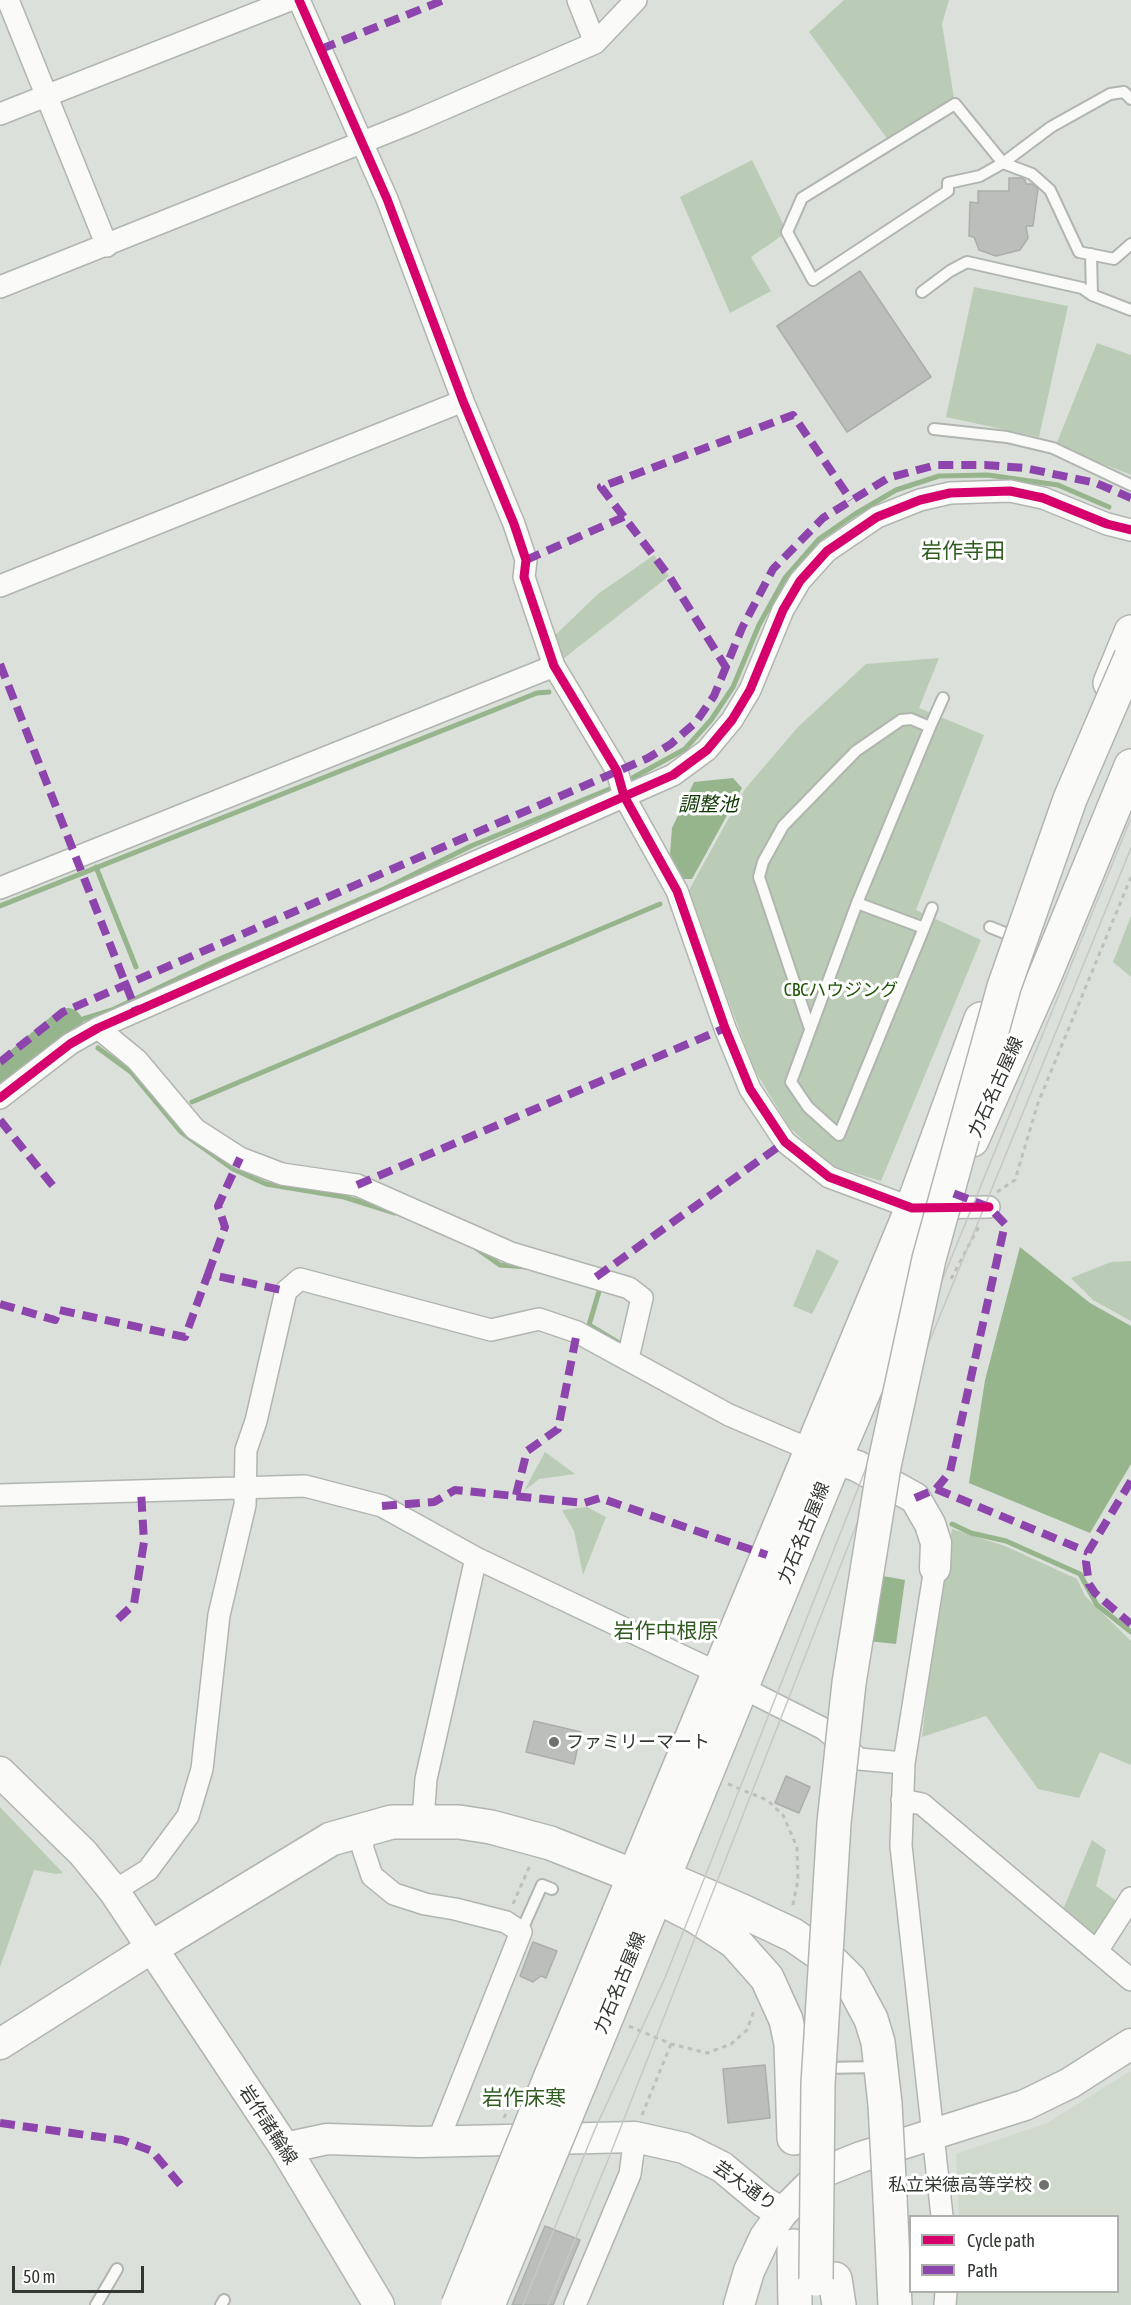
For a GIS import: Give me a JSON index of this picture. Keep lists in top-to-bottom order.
{
  "streets": {
    "main road": ["力石名古屋線"],
    "street": ["岩作諸輪線", "芸大通り"]
  },
  "crossings": [
    ["岩作諸輪線", "芸大通り"]
  ],
  "districts": ["岩作寺田", "岩作中根原", "岩作床寒"],
  "water": ["調整池"],
  "parks": ["CBCハウジング"],
  "places": ["ファミリーマート", "私立栄徳高等学校"],
  "legend": ["Cycle path", "Path"],
  "scale_bar": "50 m"
}
